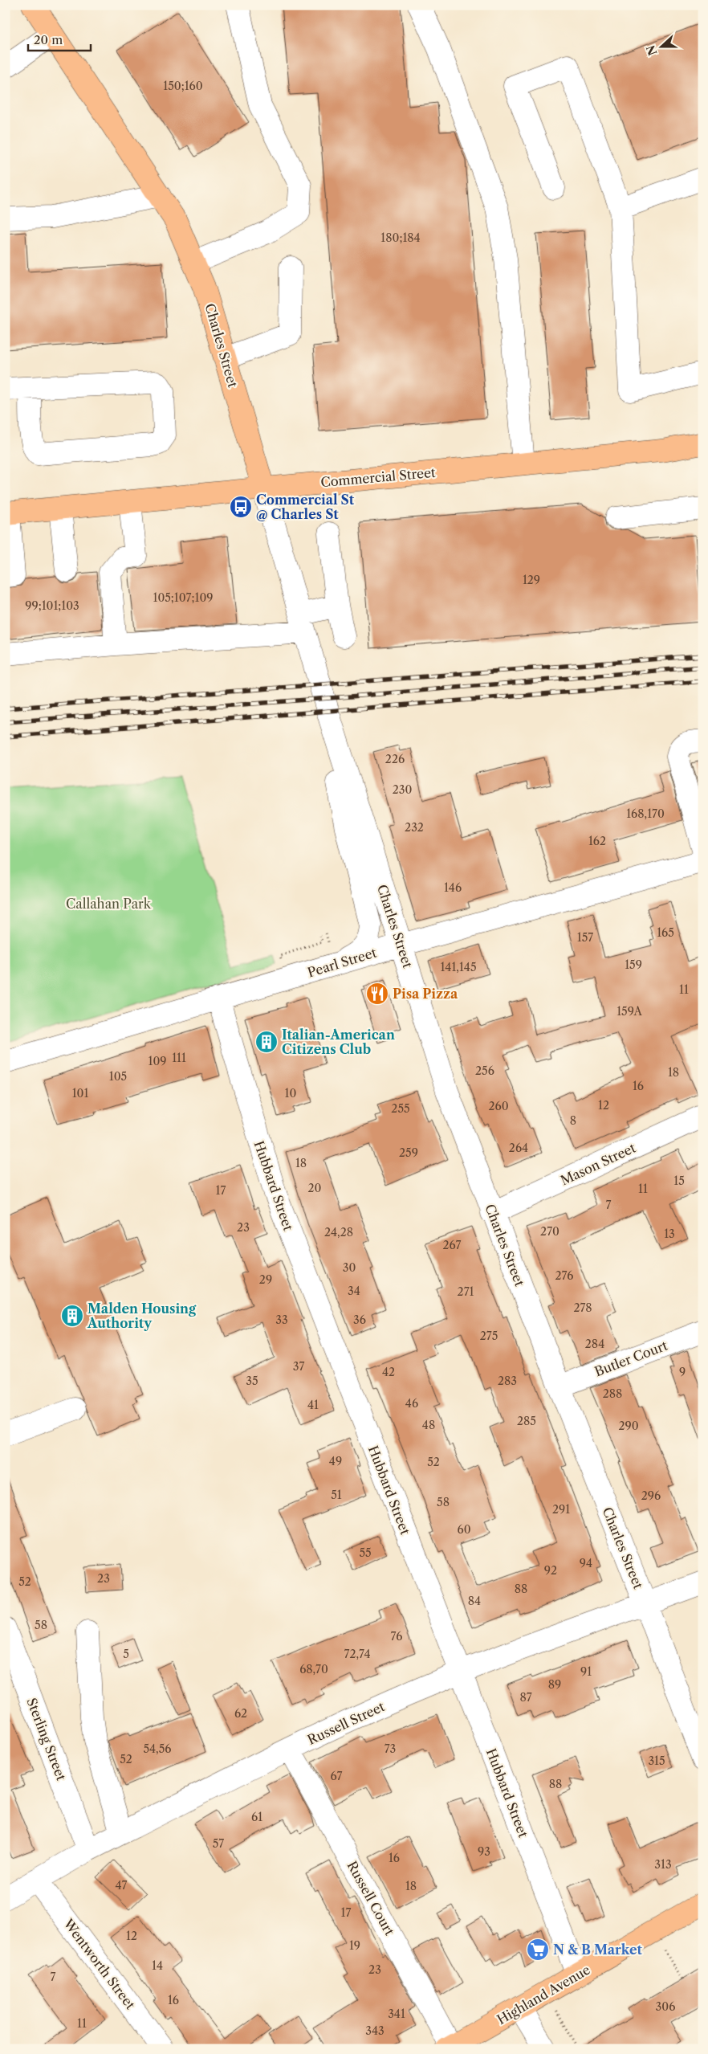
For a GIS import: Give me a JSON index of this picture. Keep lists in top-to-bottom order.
{
  "streets": {
    "main road": ["Charles Street", "Commercial Street", "Highland Avenue"],
    "street": [
      "Pearl Street",
      "Mason Street",
      "Hubbard Street",
      "Butler Court",
      "Russell Street",
      "Sterling Street",
      "Russell Court",
      "Wentworth Street"
    ]
  },
  "crossings": [
    ["Charles Street", "Commercial Street"],
    ["Charles Street", "Pearl Street"],
    ["Charles Street", "Mason Street"],
    ["Charles Street", "Butler Court"],
    ["Charles Street", "Russell Street"],
    ["Pearl Street", "Hubbard Street"],
    ["Hubbard Street", "Russell Street"],
    ["Hubbard Street", "Highland Avenue"],
    ["Russell Street", "Sterling Street"],
    ["Russell Street", "Russell Court"],
    ["Russell Street", "Wentworth Street"],
    ["Russell Court", "Highland Avenue"]
  ],
  "parks": ["Callahan Park"],
  "places": {
    "bus stop": ["Commercial St @ Charles St"],
    "restaurant": ["Pisa Pizza"],
    "building": ["Italian-American Citizens Club", "Malden Housing Authority"],
    "supermarket": ["N & B Market"]
  },
  "house_numbers": [
    "150;160",
    "180;184",
    "129",
    "105;107;109",
    "99;101;103",
    "226",
    "230",
    "168,170",
    "232",
    "162",
    "146",
    "165",
    "157",
    "159",
    "141,145",
    "11",
    "159A",
    "111",
    "109",
    "256",
    "18",
    "105",
    "16",
    "101",
    "10",
    "12",
    "260",
    "255",
    "8",
    "264",
    "259",
    "18",
    "15",
    "20",
    "11",
    "17",
    "7",
    "23",
    "270",
    "24,28",
    "13",
    "267",
    "30",
    "276",
    "29",
    "34",
    "271",
    "278",
    "33",
    "36",
    "275",
    "284",
    "37",
    "42",
    "9",
    "35",
    "283",
    "288",
    "46",
    "41",
    "285",
    "48",
    "290",
    "49",
    "52",
    "51",
    "296",
    "58",
    "291",
    "60",
    "55",
    "94",
    "92",
    "23",
    "52",
    "88",
    "84",
    "58",
    "76",
    "5",
    "72,74",
    "68,70",
    "91",
    "89",
    "87",
    "62",
    "54,56",
    "73",
    "52",
    "315",
    "67",
    "88",
    "61",
    "57",
    "93",
    "16",
    "313",
    "47",
    "18",
    "17",
    "12",
    "19",
    "14",
    "23",
    "7",
    "16",
    "306",
    "341",
    "11",
    "343"
  ],
  "scale_bar": "20 m",
  "north": "left"
}
